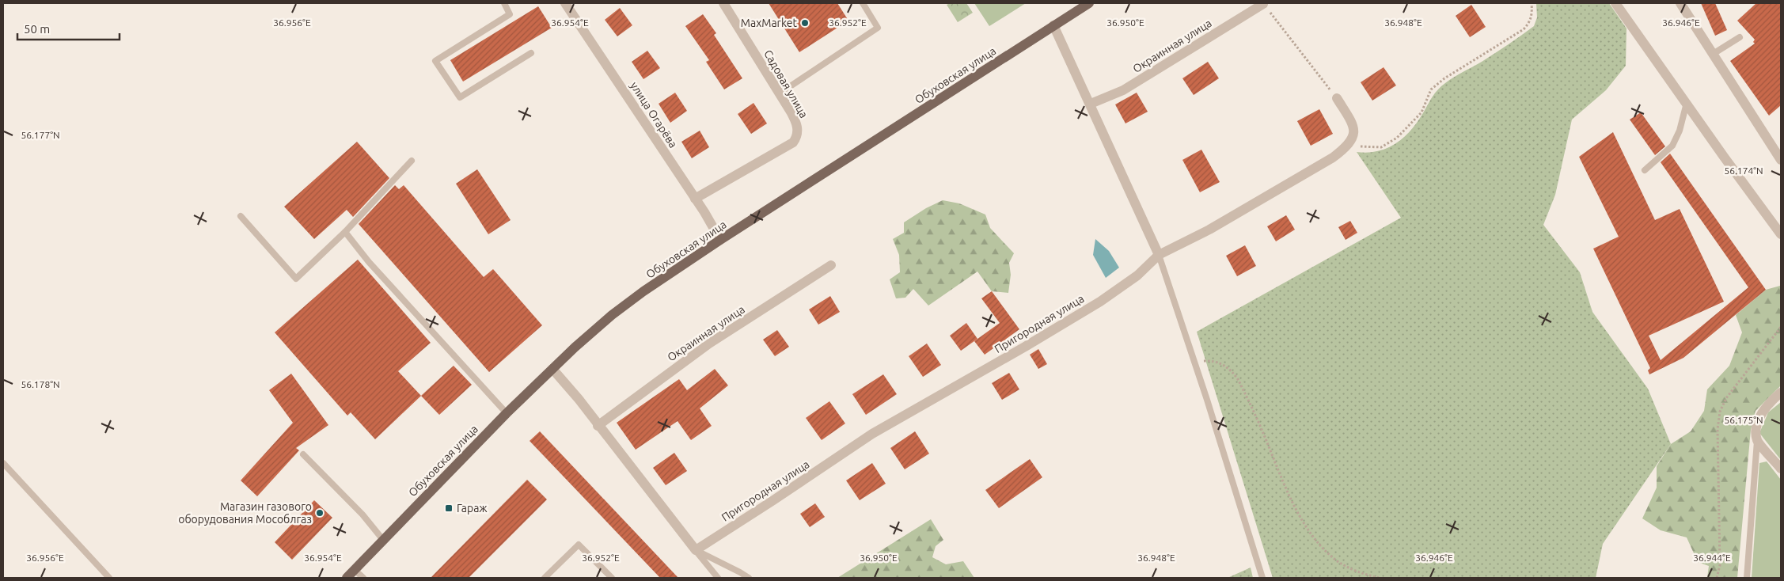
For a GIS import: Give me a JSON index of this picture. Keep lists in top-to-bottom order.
{
  "streets": {
    "main road": ["Обуховская улица"],
    "street": [
      "Окраинная улица",
      "Садовая улица",
      "улица Огарёва",
      "Пригородная улица"
    ]
  },
  "crossings": [
    ["Обуховская улица", "улица Огарёва"],
    ["Садовая улица", "улица Огарёва"]
  ],
  "places": {
    "other": ["MaxMarket", "Магазин газового оборудования Мособлгаз"],
    "transit": ["Гараж"]
  },
  "scale_bar": "50 m",
  "coordinates": [
    "36.954°E",
    "36.948°E",
    "36.956°E",
    "36.952°E",
    "36.950°E",
    "36.946°E",
    "56.177°N",
    "56.174°N",
    "56.178°N",
    "56.175°N",
    "36.944°E"
  ]
}
